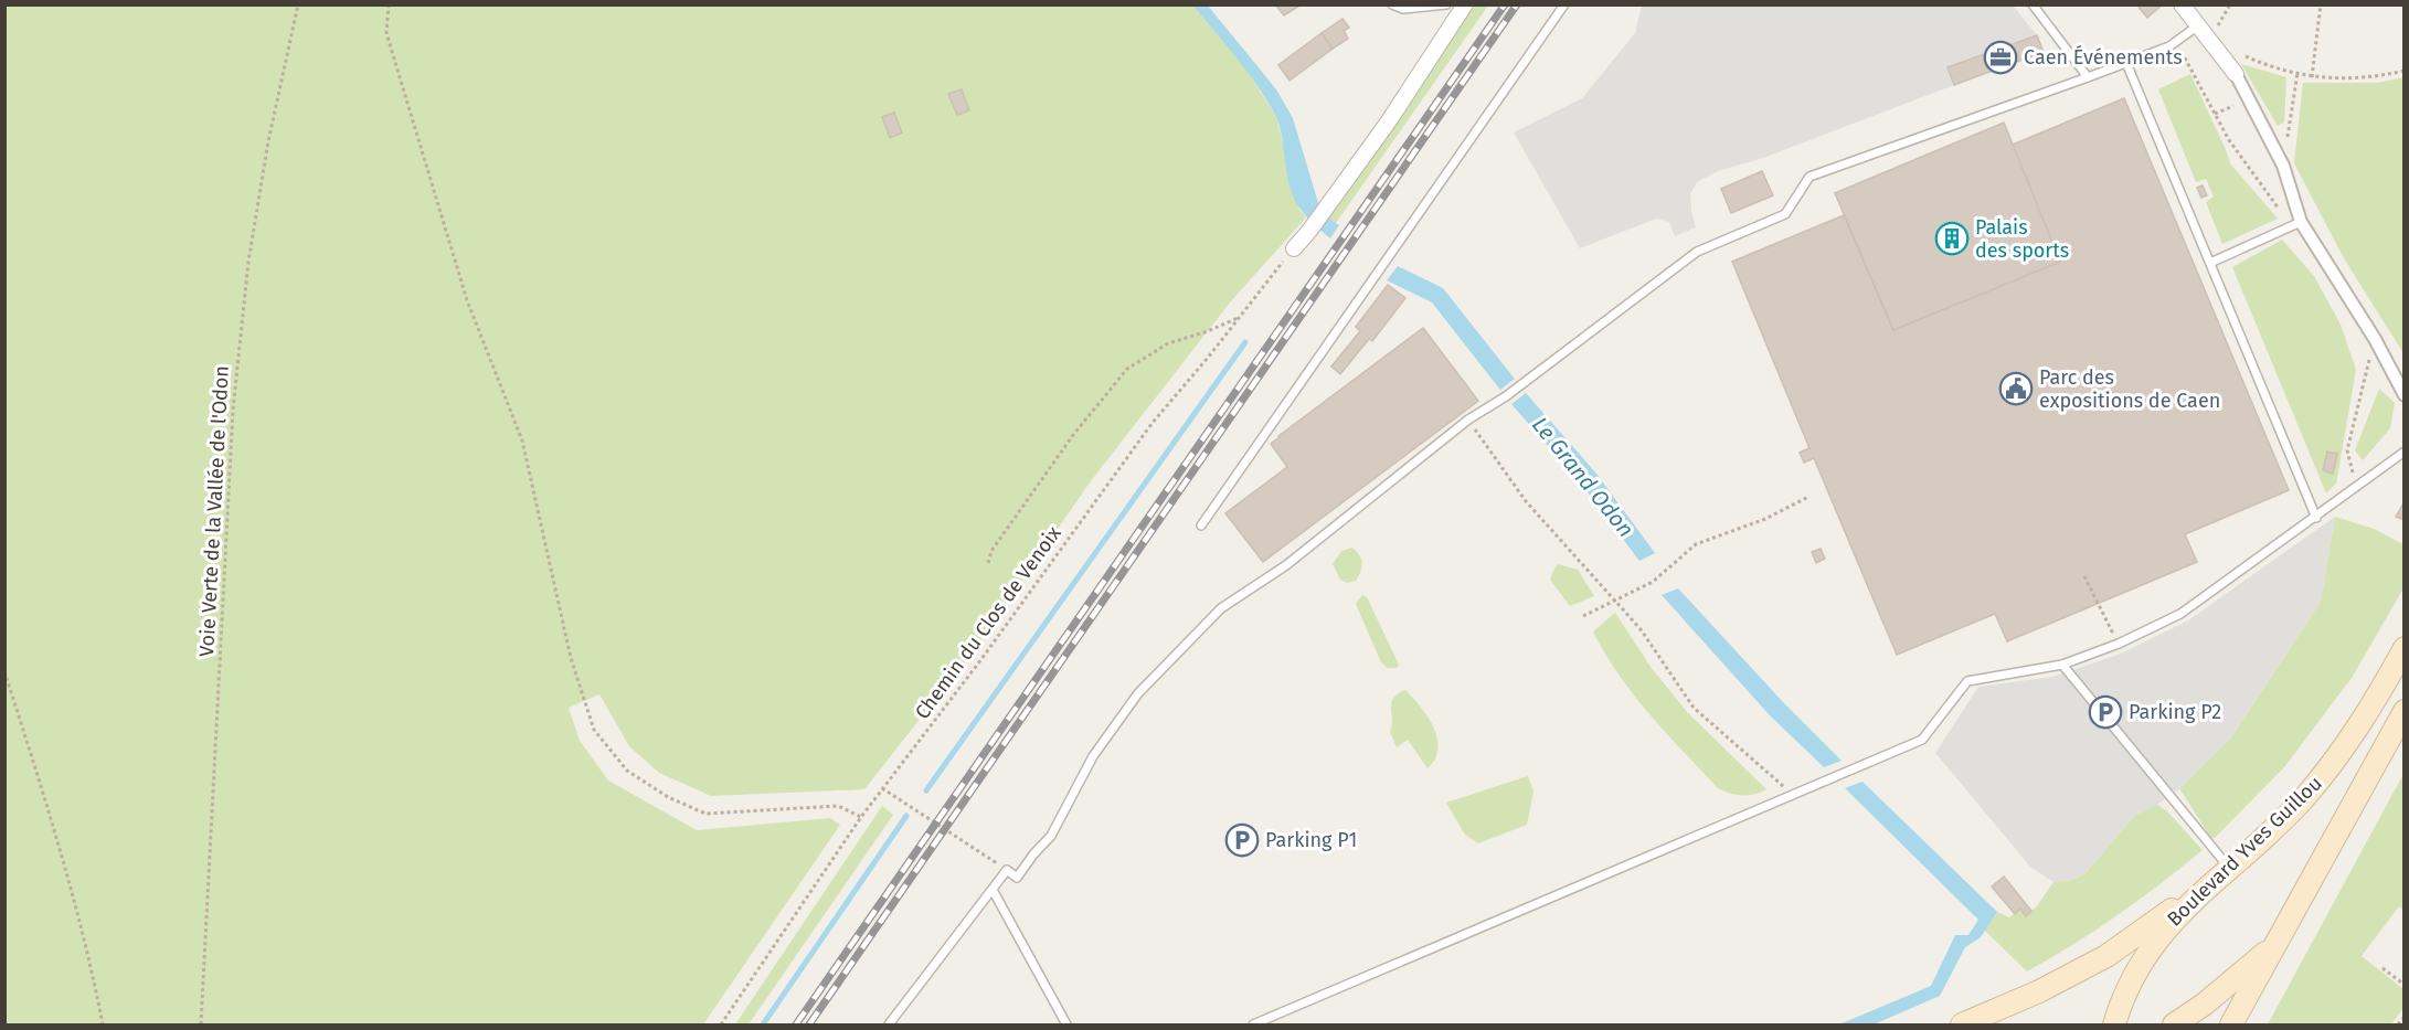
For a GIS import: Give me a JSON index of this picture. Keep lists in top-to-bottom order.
{
  "streets": {
    "main road": ["Boulevard Yves Guillou"],
    "path": ["Voie Verte de la Vallée de l'Odon", "Chemin du Clos de Venoix"]
  },
  "water": ["Le Grand Odon"],
  "places": {
    "office": ["Caen Événements"],
    "building": ["Palais des sports"],
    "public building": ["Parc des expositions de Caen"],
    "parking": ["Parking P2", "Parking P1"]
  }
}
